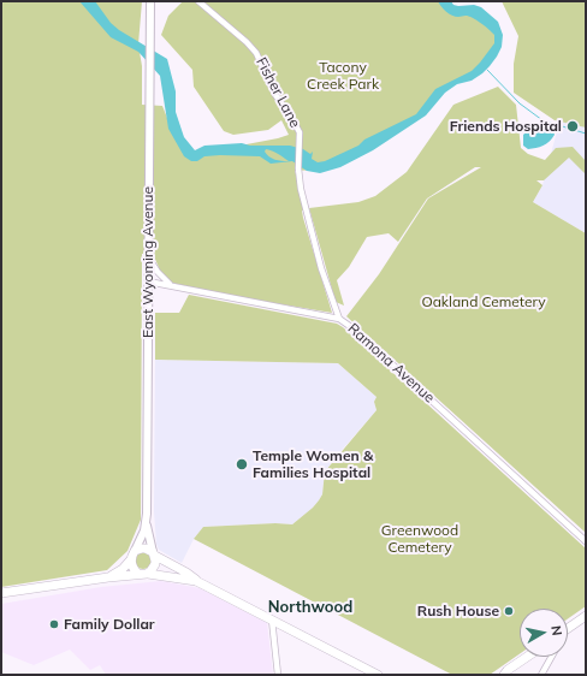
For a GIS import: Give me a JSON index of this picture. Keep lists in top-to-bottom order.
{
  "streets": {
    "street": ["Fisher Lane", "East Wyoming Avenue", "Ramona Avenue"]
  },
  "crossings": [
    ["Fisher Lane", "Ramona Avenue"],
    ["East Wyoming Avenue", "Ramona Avenue"]
  ],
  "districts": ["Northwood"],
  "parks": ["Tacony Creek Park", "Oakland Cemetery", "Greenwood Cemetery"],
  "places": [
    "Friends Hospital",
    "Temple Women & Families Hospital",
    "Rush House",
    "Family Dollar"
  ],
  "north": "right"
}
